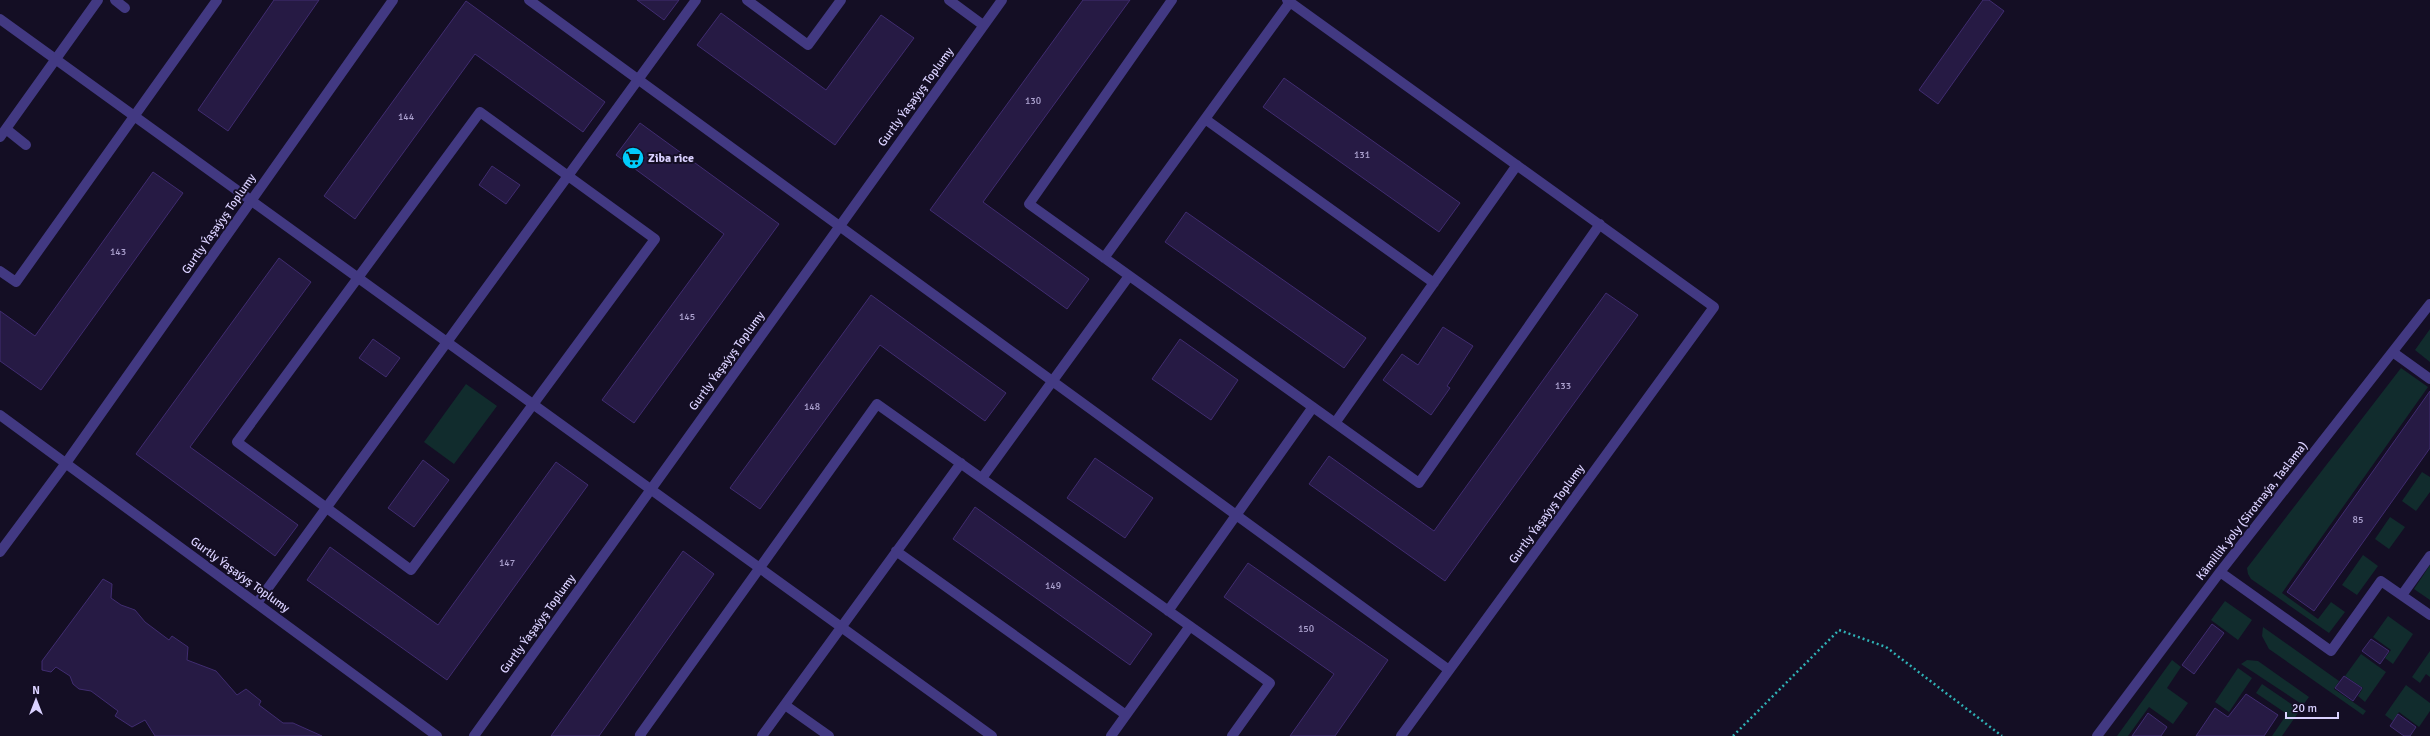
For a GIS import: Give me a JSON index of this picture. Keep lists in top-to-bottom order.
{
  "streets": {
    "street": ["Gurtly Ýaşaýyş Toplumy", "Kämillik ýoly (Sirotnaýa, Taslama)"]
  },
  "places": {
    "supermarket": ["Ziba rice"]
  },
  "house_numbers": [
    "130",
    "144",
    "131",
    "143",
    "145",
    "133",
    "148",
    "85",
    "147",
    "149",
    "150"
  ],
  "scale_bar": "20 m",
  "north": "top"
}
